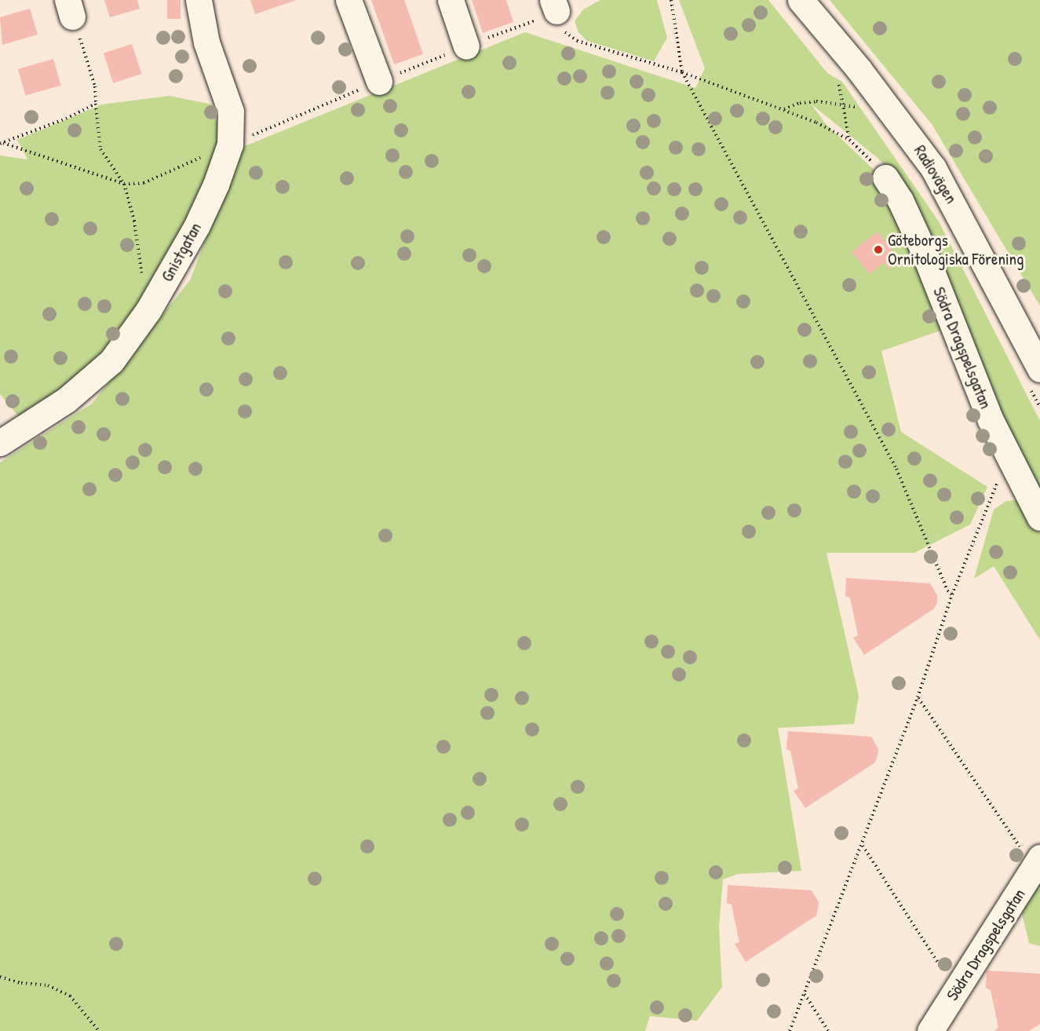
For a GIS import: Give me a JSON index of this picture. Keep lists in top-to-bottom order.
{
  "streets": {
    "street": ["Radiovägen", "Gnistgatan", "Södra Dragspelsgatan"]
  },
  "places": ["Göteborgs Ornitologiska Förening"]
}
